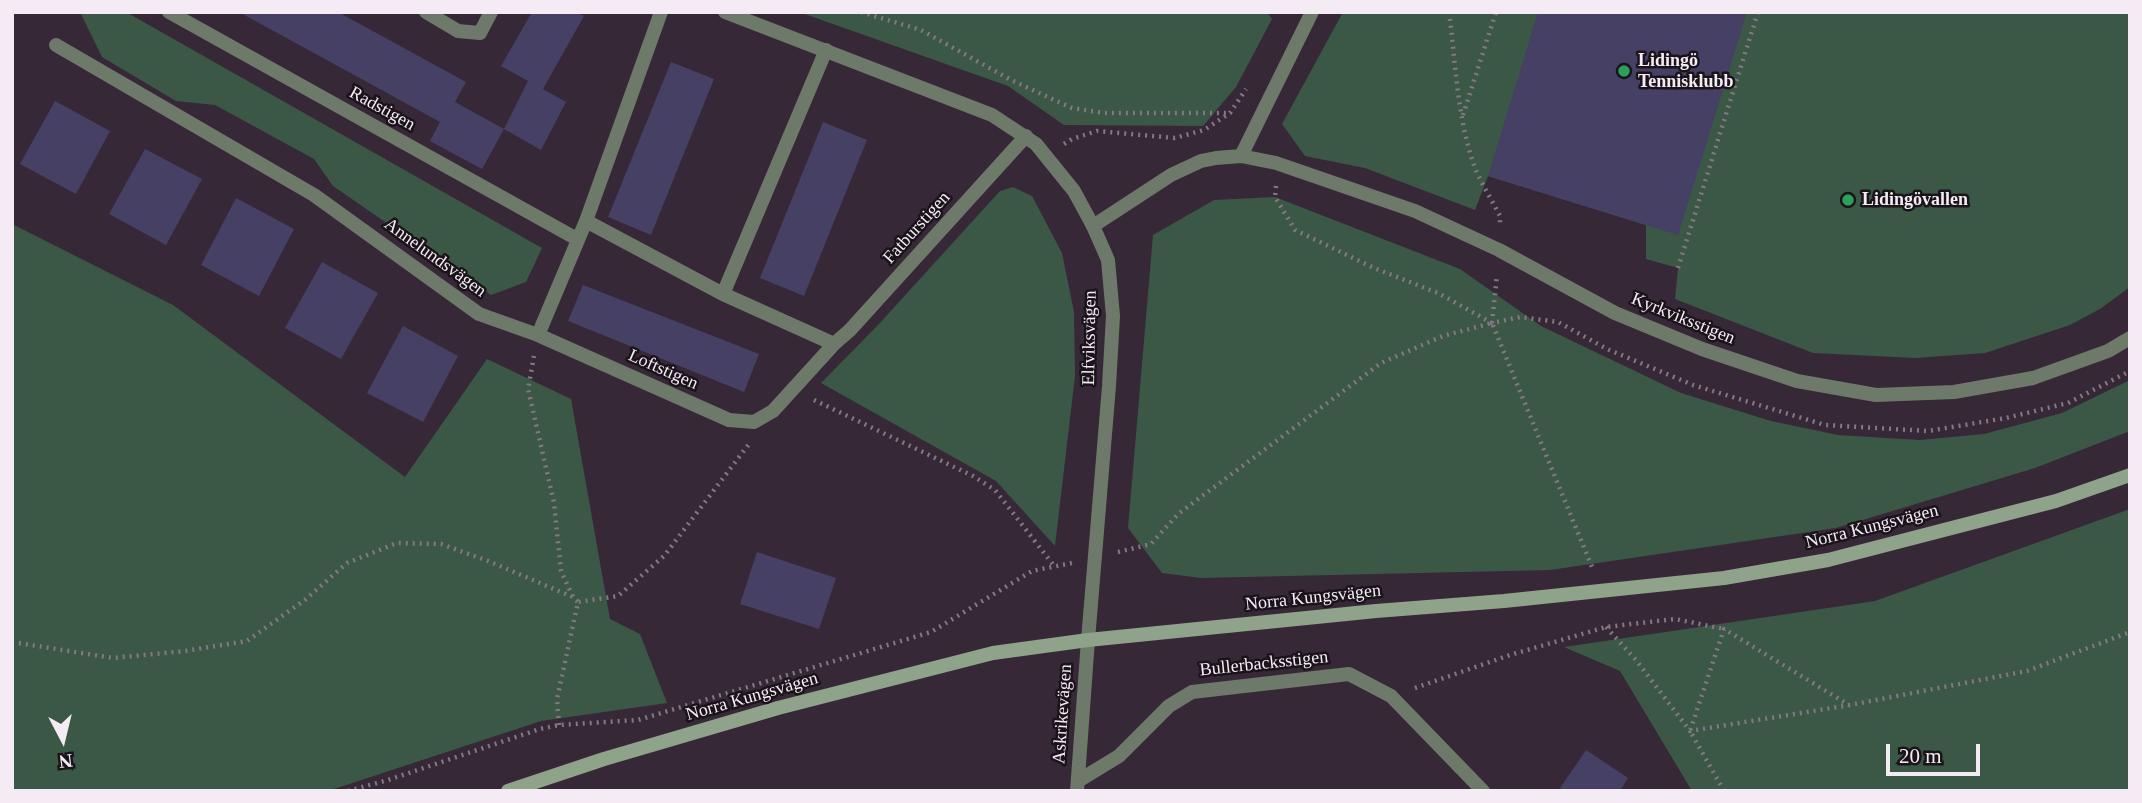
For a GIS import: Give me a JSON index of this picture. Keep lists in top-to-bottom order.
{
  "streets": {
    "main road": ["Norra Kungsvägen"],
    "street": [
      "Radstigen",
      "Fatburstigen",
      "Annelundsvägen",
      "Kyrkviksstigen",
      "Elfviksvägen",
      "Loftstigen",
      "Bullerbacksstigen",
      "Askrikevägen"
    ]
  },
  "crossings": [
    ["Fatburstigen", "Elfviksvägen"],
    ["Fatburstigen", "Loftstigen"],
    ["Annelundsvägen", "Loftstigen"],
    ["Kyrkviksstigen", "Elfviksvägen"],
    ["Elfviksvägen", "Norra Kungsvägen"],
    ["Elfviksvägen", "Askrikevägen"],
    ["Norra Kungsvägen", "Askrikevägen"],
    ["Bullerbacksstigen", "Askrikevägen"]
  ],
  "places": ["Lidingö Tennisklubb", "Lidingövallen"],
  "scale_bar": "20 m",
  "north": "bottom"
}
